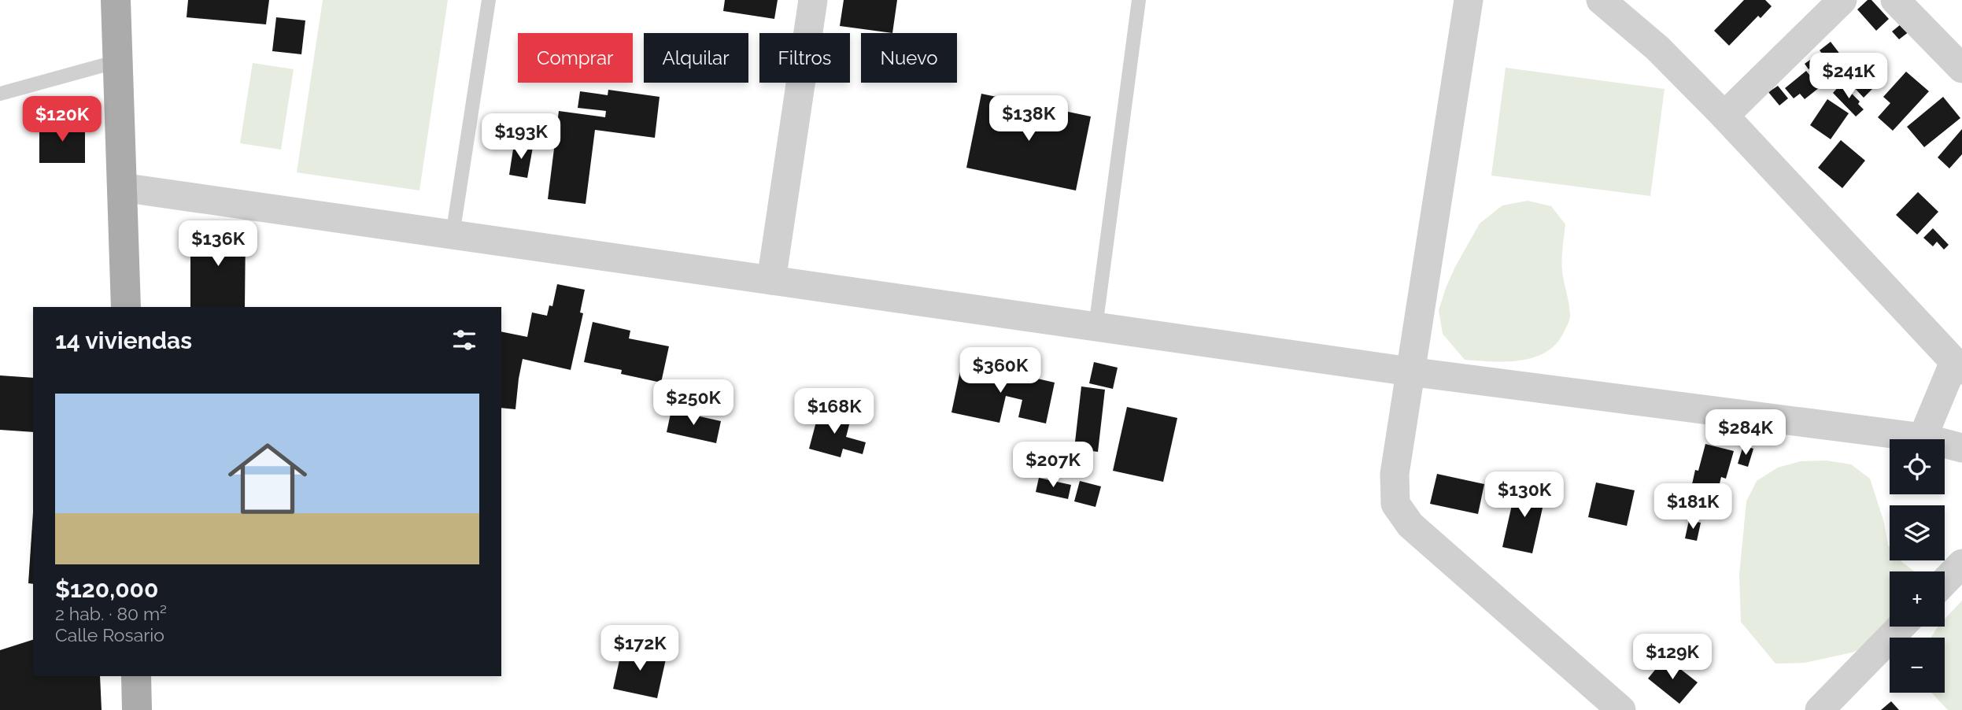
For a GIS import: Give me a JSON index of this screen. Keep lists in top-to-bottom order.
{
  "page": {
    "chip": [
      "Comprar",
      "Alquilar",
      "Filtros",
      "Nuevo"
    ],
    "price": [
      "$241K",
      "$138K",
      "$120K",
      "$193K",
      "$136K",
      "$360K",
      "$250K",
      "$168K",
      "$284K",
      "$207K",
      "$130K",
      "$181K",
      "$172K",
      "$129K"
    ],
    "heading": "14 viviendas",
    "list": [
      {
        "name": "$120,000",
        "note": "2 hab. · 80 m² · Calle Rosario"
      }
    ],
    "map_buttons": ["+", "−"]
  }
}
